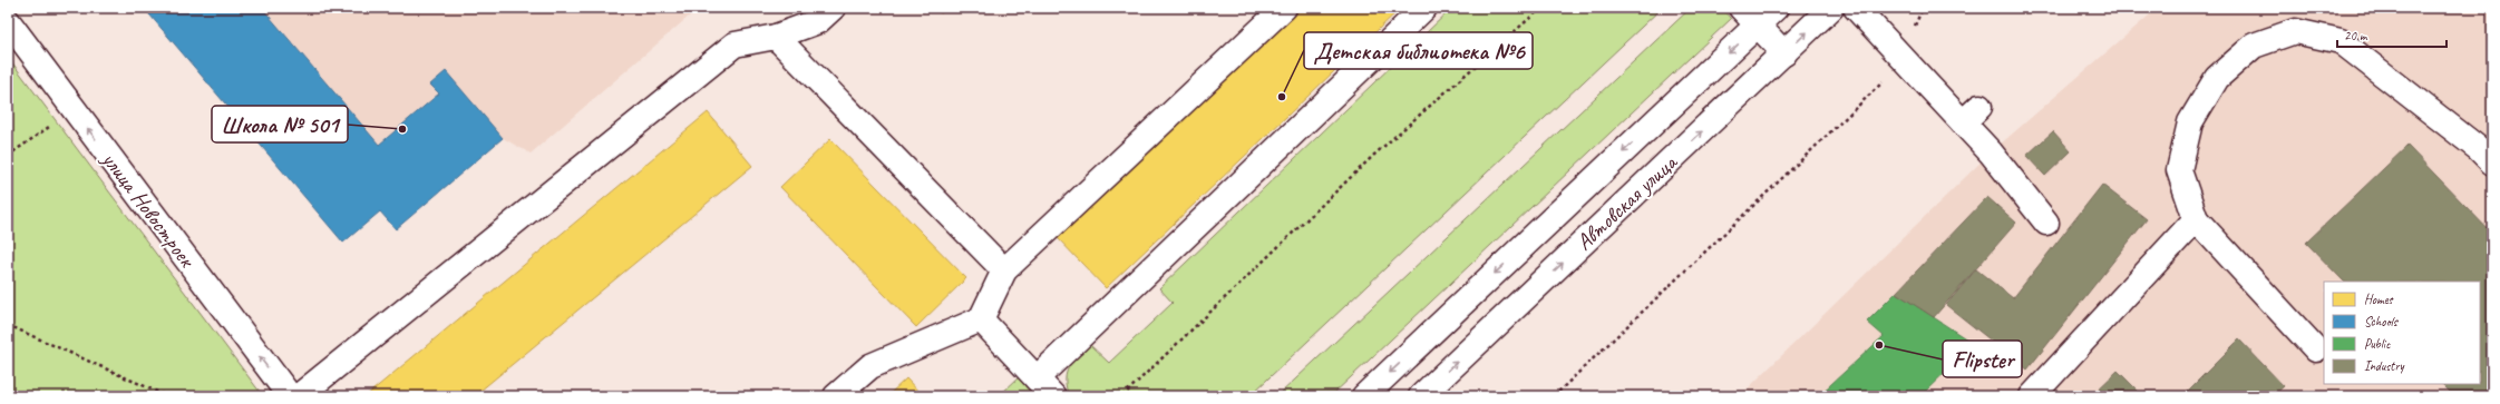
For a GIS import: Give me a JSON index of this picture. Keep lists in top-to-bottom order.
{
  "streets": {
    "street": ["Автовская улица", "улица Новостроек"]
  },
  "one_way": ["улица Новостроек"],
  "places": ["Детская библиотека №6", "Школа № 501", "Flipster"],
  "legend": [
    "Homes",
    "Schools",
    "Public",
    "Industry"
  ],
  "scale_bar": "20 m"
}
